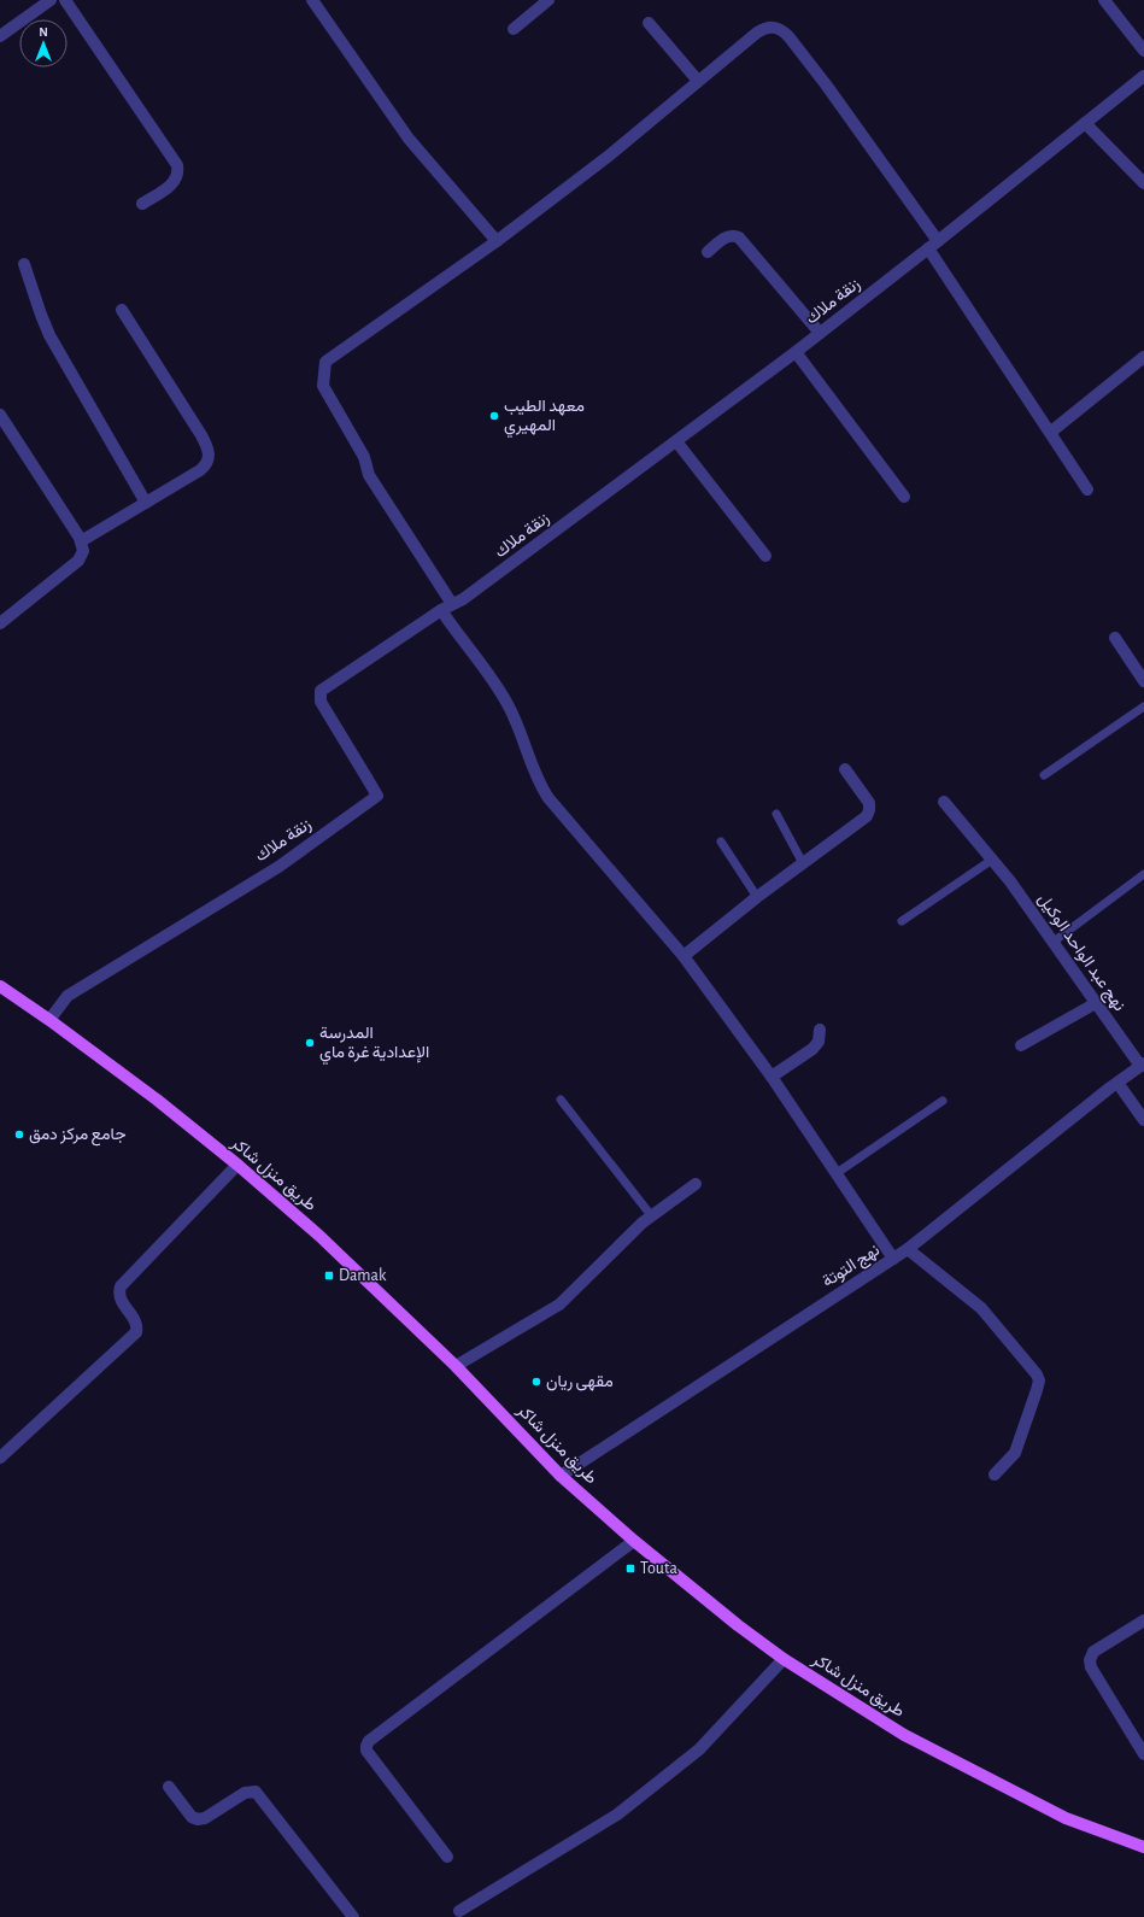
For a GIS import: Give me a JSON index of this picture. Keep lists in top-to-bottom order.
{
  "streets": {
    "main road": ["طريق منزل شاكر"],
    "street": ["زنقة ملاك", "نهج عبد الواحد الوكيل", "نهج التوتة"]
  },
  "crossings": [
    ["زنقة ملاك", "طريق منزل شاكر"],
    ["نهج عبد الواحد الوكيل", "نهج التوتة"],
    ["طريق منزل شاكر", "نهج التوتة"]
  ],
  "places": {
    "other": [
      "معهد الطيب المهيري",
      "المدرسة الإعدادية غرة ماي",
      "جامع مركز دمق",
      "مقهى ريان"
    ],
    "transit": ["Damak", "Touta"]
  },
  "north": "top"
}
